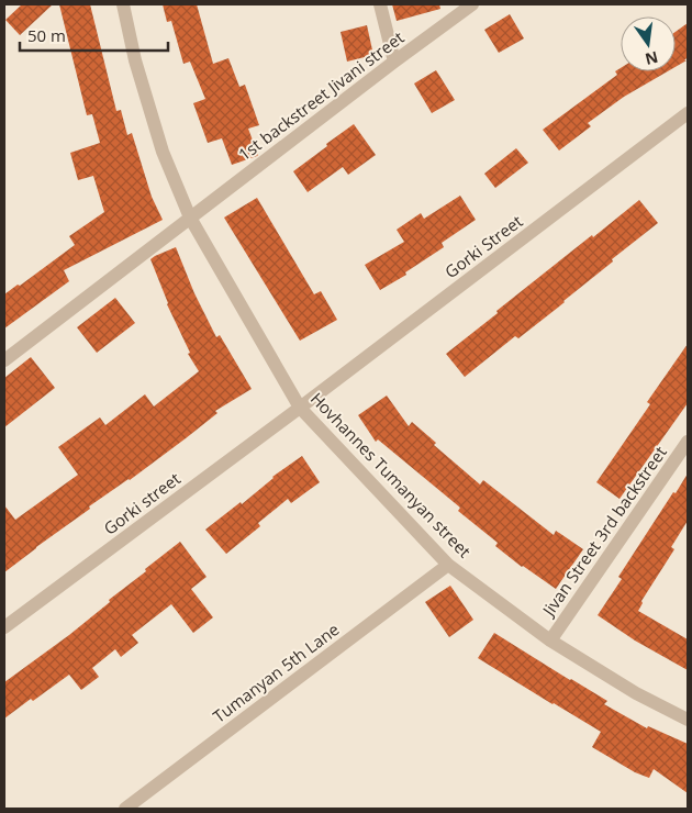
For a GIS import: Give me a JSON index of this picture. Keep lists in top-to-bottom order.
{
  "streets": {
    "street": [
      "1st backstreet Jivani street",
      "Gorki Street",
      "Hovhannes Tumanyan street",
      "Gorki street",
      "Jivan Street 3rd backstreet",
      "Tumanyan 5th Lane"
    ]
  },
  "crossings": [
    ["1st backstreet Jivani street", "Hovhannes Tumanyan street"],
    ["Gorki Street", "Hovhannes Tumanyan street"],
    ["Gorki Street", "Gorki street"],
    ["Hovhannes Tumanyan street", "Gorki street"],
    ["Hovhannes Tumanyan street", "Jivan Street 3rd backstreet"],
    ["Hovhannes Tumanyan street", "Tumanyan 5th Lane"]
  ],
  "scale_bar": "50 m",
  "north": "bottom"
}
